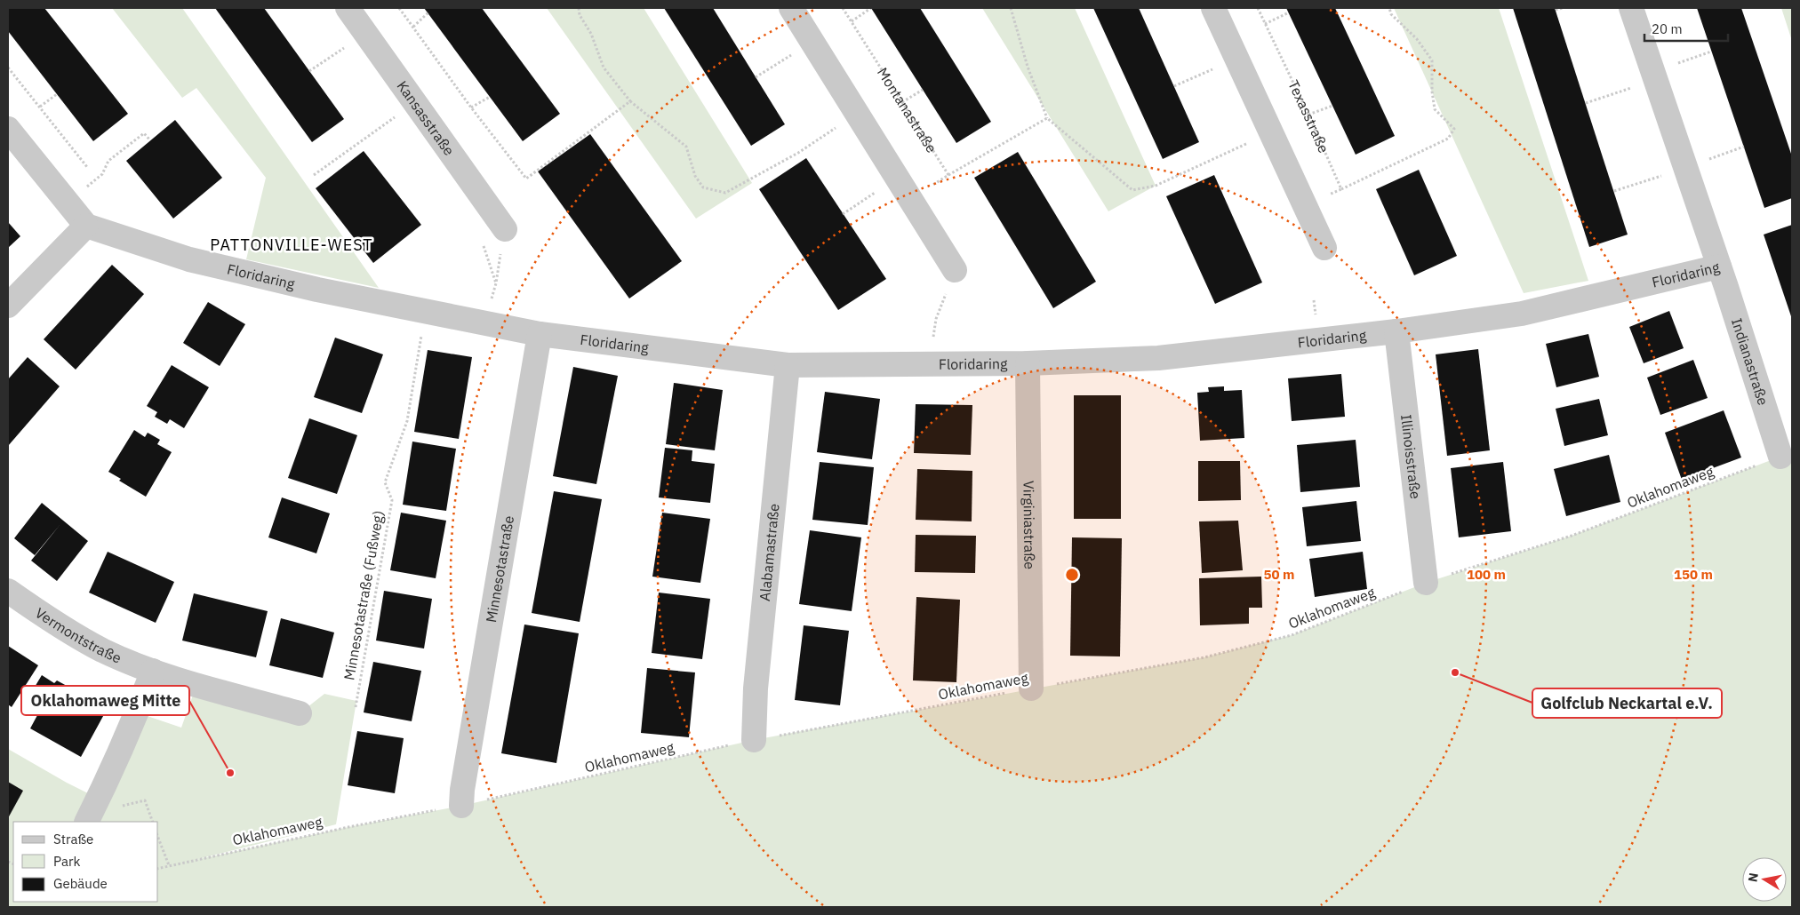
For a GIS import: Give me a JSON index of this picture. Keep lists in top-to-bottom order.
{
  "streets": {
    "street": [
      "Kansasstraße",
      "Floridaring",
      "Indianastraße",
      "Illinoisstraße",
      "Virginiastraße",
      "Alabamastraße",
      "Minnesotastraße",
      "Vermontstraße"
    ],
    "path": [
      "Montanastraße",
      "Texasstraße",
      "Oklahomaweg",
      "Minnesotastraße (Fußweg)"
    ]
  },
  "crossings": [
    ["Floridaring", "Indianastraße"],
    ["Floridaring", "Illinoisstraße"],
    ["Floridaring", "Virginiastraße"],
    ["Floridaring", "Alabamastraße"],
    ["Floridaring", "Minnesotastraße"],
    ["Indianastraße", "Oklahomaweg"],
    ["Illinoisstraße", "Oklahomaweg"],
    ["Oklahomaweg", "Virginiastraße"],
    ["Oklahomaweg", "Alabamastraße"],
    ["Oklahomaweg", "Minnesotastraße"]
  ],
  "districts": ["PATTONVILLE-WEST"],
  "places": ["Golfclub Neckartal e.V.", "Oklahomaweg Mitte"],
  "legend": ["Straße", "Park", "Gebäude"],
  "scale_bar": "20 m",
  "north": "left",
  "rings": ["50 m", "100 m", "150 m"]
}
